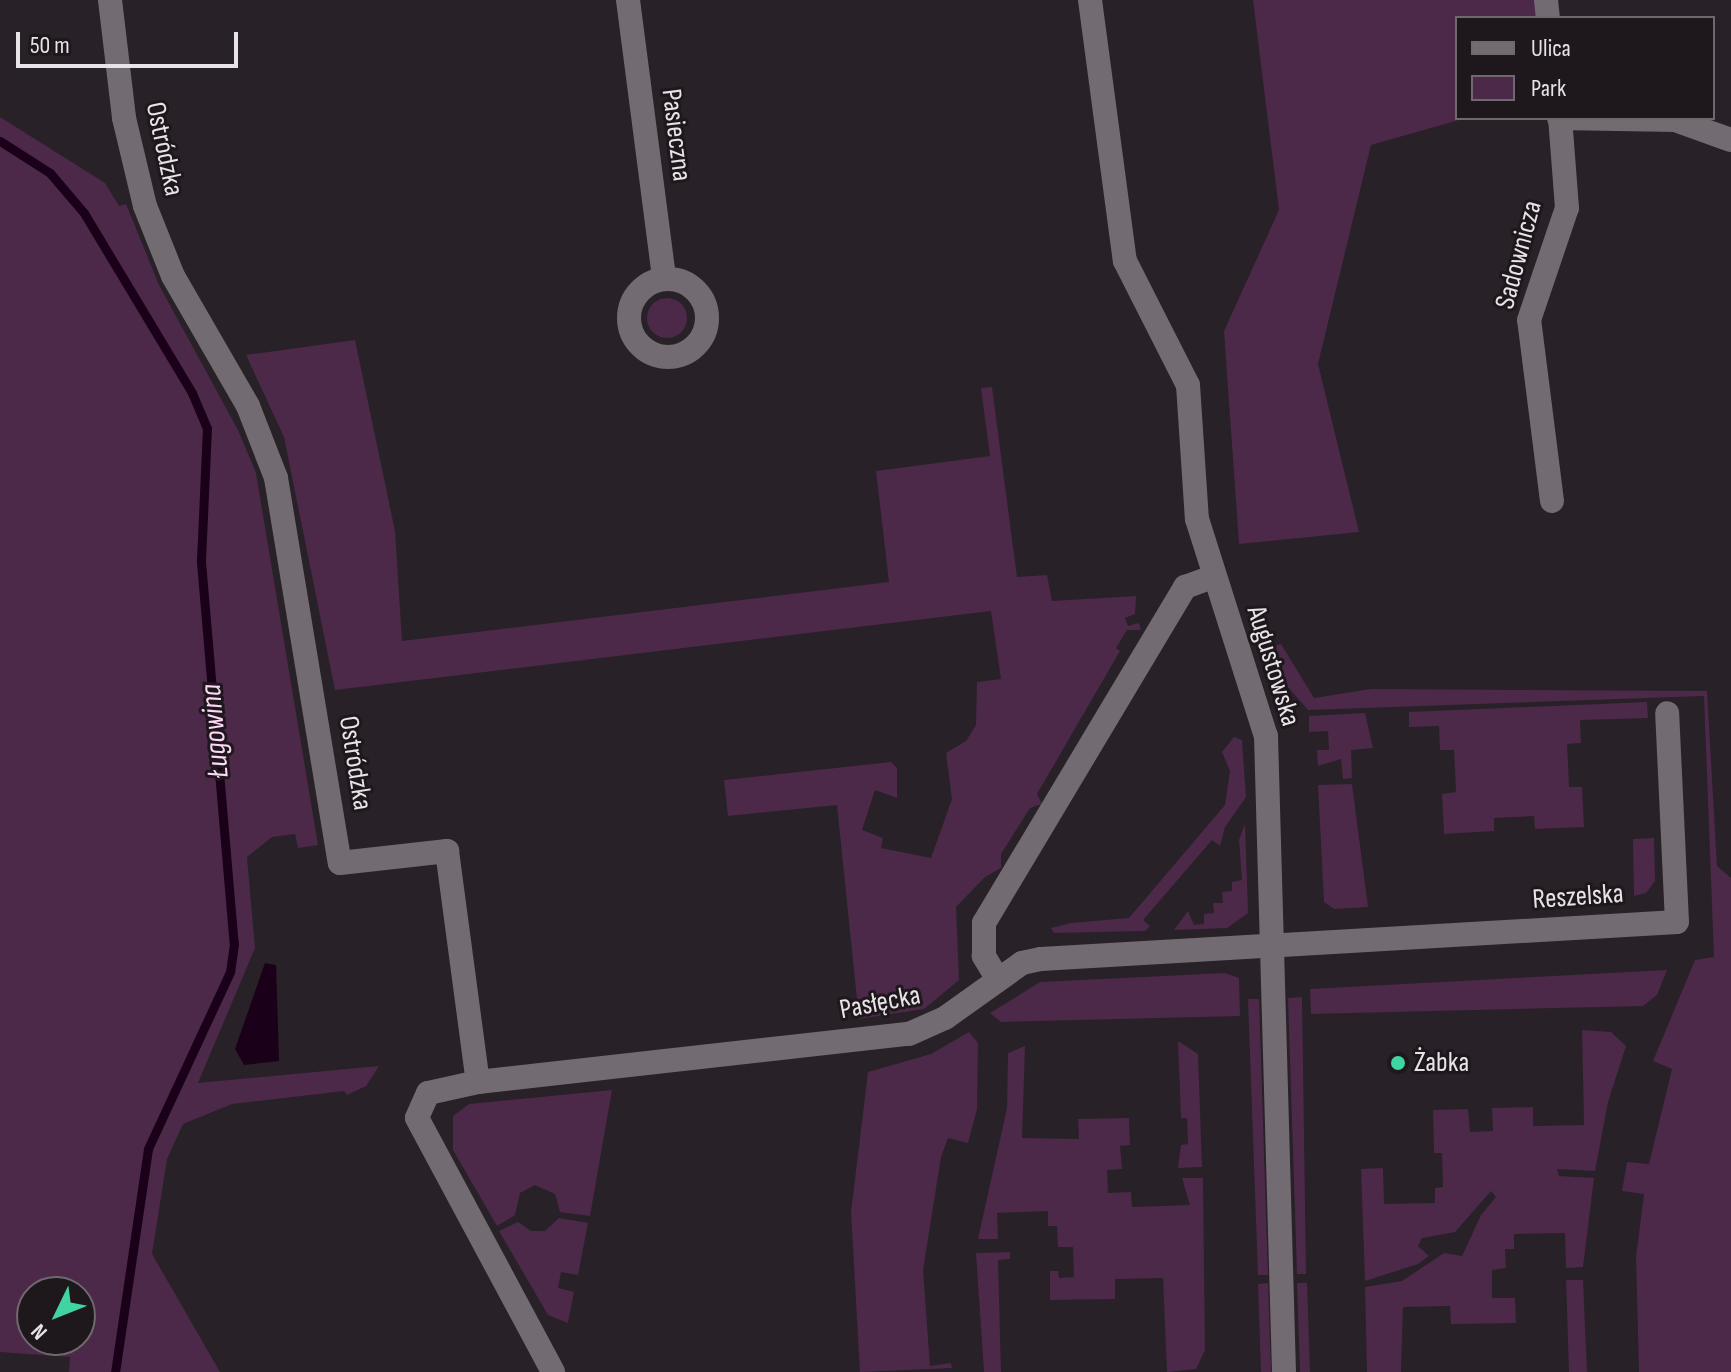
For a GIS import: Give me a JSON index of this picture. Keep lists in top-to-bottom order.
{
  "streets": {
    "street": [
      "Pasieczna",
      "Ostródzka",
      "Sadownicza",
      "Augustowska",
      "Reszelska",
      "Pasłęcka"
    ]
  },
  "crossings": [
    ["Ostródzka", "Pasłęcka"],
    ["Augustowska", "Reszelska"],
    ["Augustowska", "Pasłęcka"],
    ["Reszelska", "Pasłęcka"]
  ],
  "water": ["Ługowina"],
  "places": ["Żabka"],
  "legend": ["Ulica", "Park"],
  "scale_bar": "50 m",
  "north": "bottom left"
}
